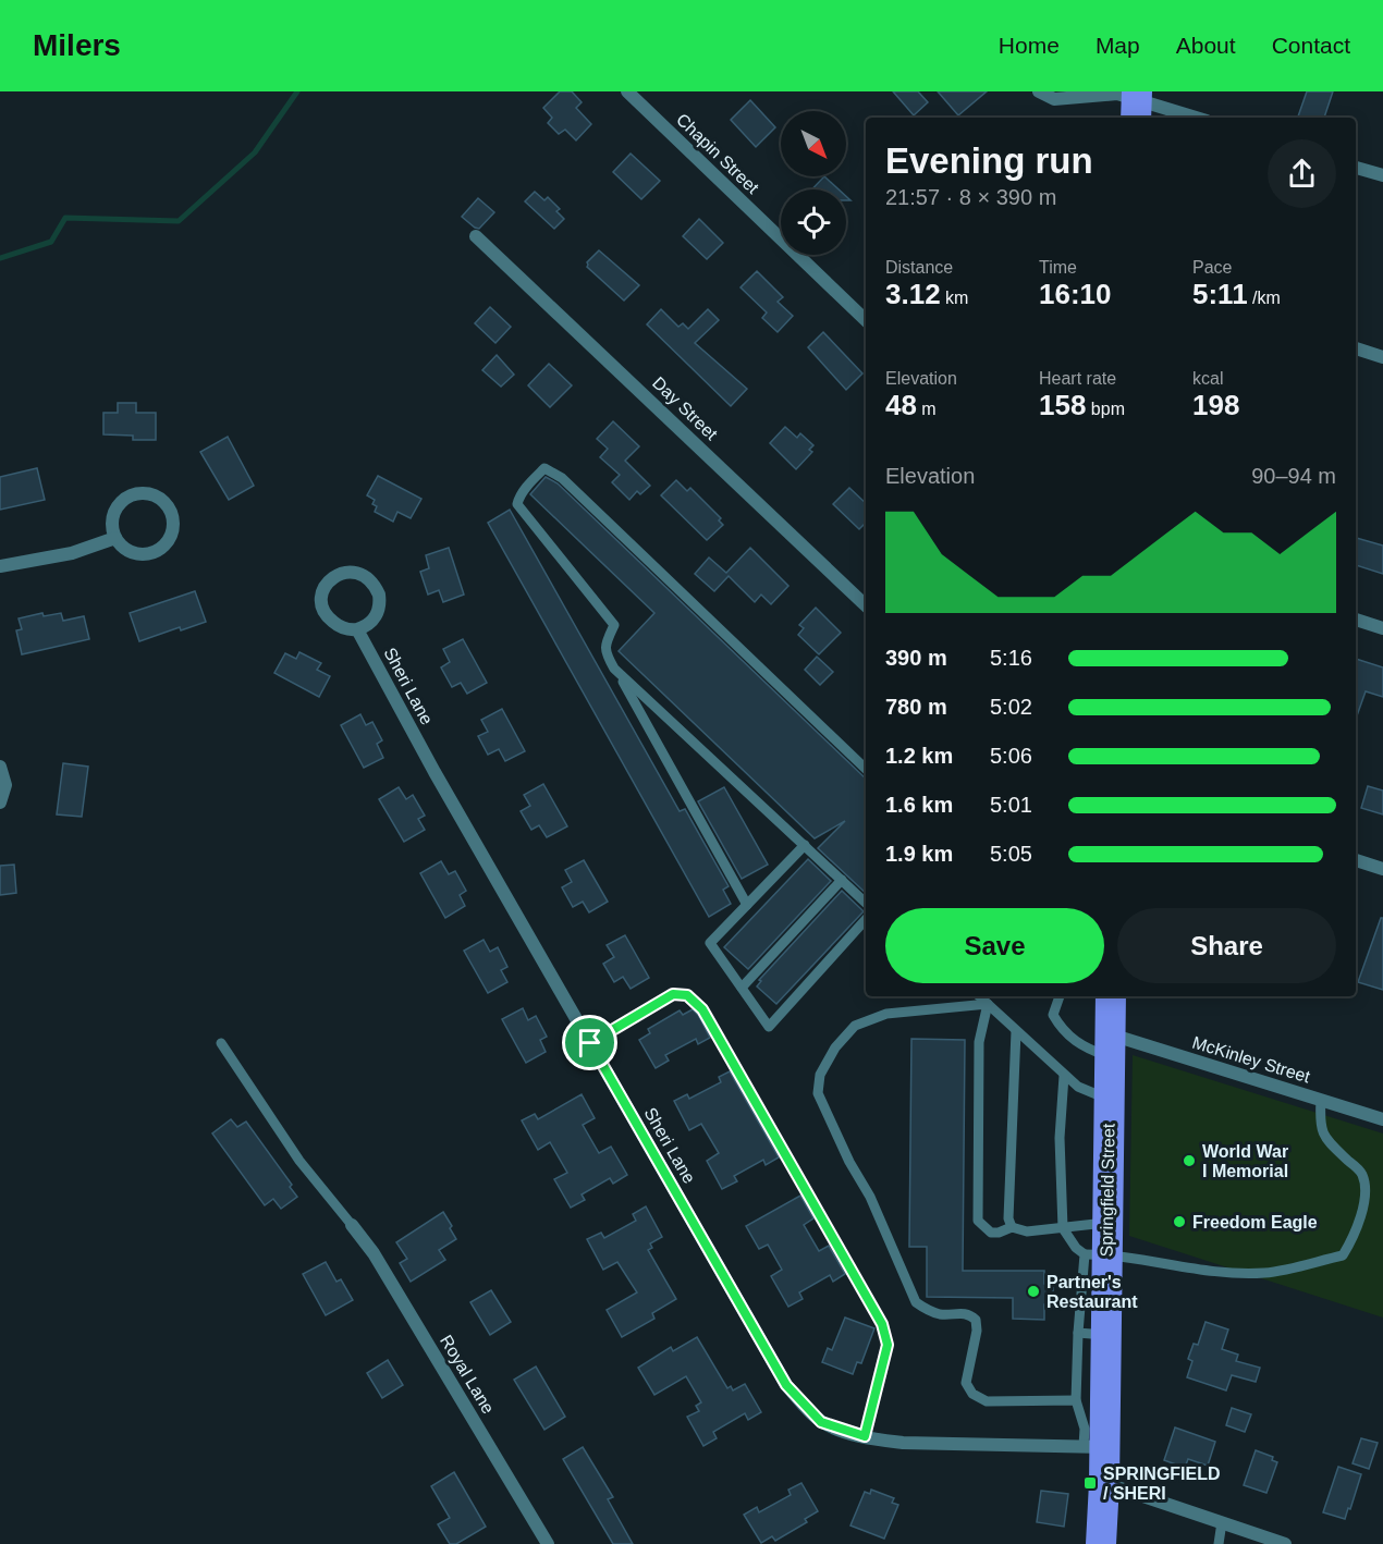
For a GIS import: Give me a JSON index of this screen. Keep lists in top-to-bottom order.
{
  "streets": {
    "main road": ["Springfield Street"],
    "street": [
      "Chapin Street",
      "Day Street",
      "Sheri Lane",
      "McKinley Street",
      "Royal Lane"
    ]
  },
  "crossings": [
    ["Sheri Lane", "Springfield Street"],
    ["McKinley Street", "Springfield Street"]
  ],
  "places": {
    "other": ["World War I Memorial", "Freedom Eagle", "Partner's Restaurant"],
    "transit": ["SPRINGFIELD / SHERI"]
  },
  "north": "bottom right",
  "page": {
    "header": "Milers",
    "nav": [
      "Home",
      "Map",
      "About",
      "Contact"
    ],
    "heading": ["Evening run", "21:57 · 8 × 390 m"],
    "stats": [
      ["Distance", "3.12 km"],
      ["Time", "16:10"],
      ["Pace", "5:11 /km"],
      ["Elevation", "48 m"],
      ["Heart rate", "158 bpm"],
      ["kcal", "198"]
    ],
    "chart": ["Elevation", "90–94 m"],
    "list": [
      {
        "name": "390 m",
        "note": "5:16"
      },
      {
        "name": "780 m",
        "note": "5:02"
      },
      {
        "name": "1.2 km",
        "note": "5:06"
      },
      {
        "name": "1.6 km",
        "note": "5:01"
      },
      {
        "name": "1.9 km",
        "note": "5:05"
      }
    ],
    "buttons": ["Save", "Share"]
  }
}
